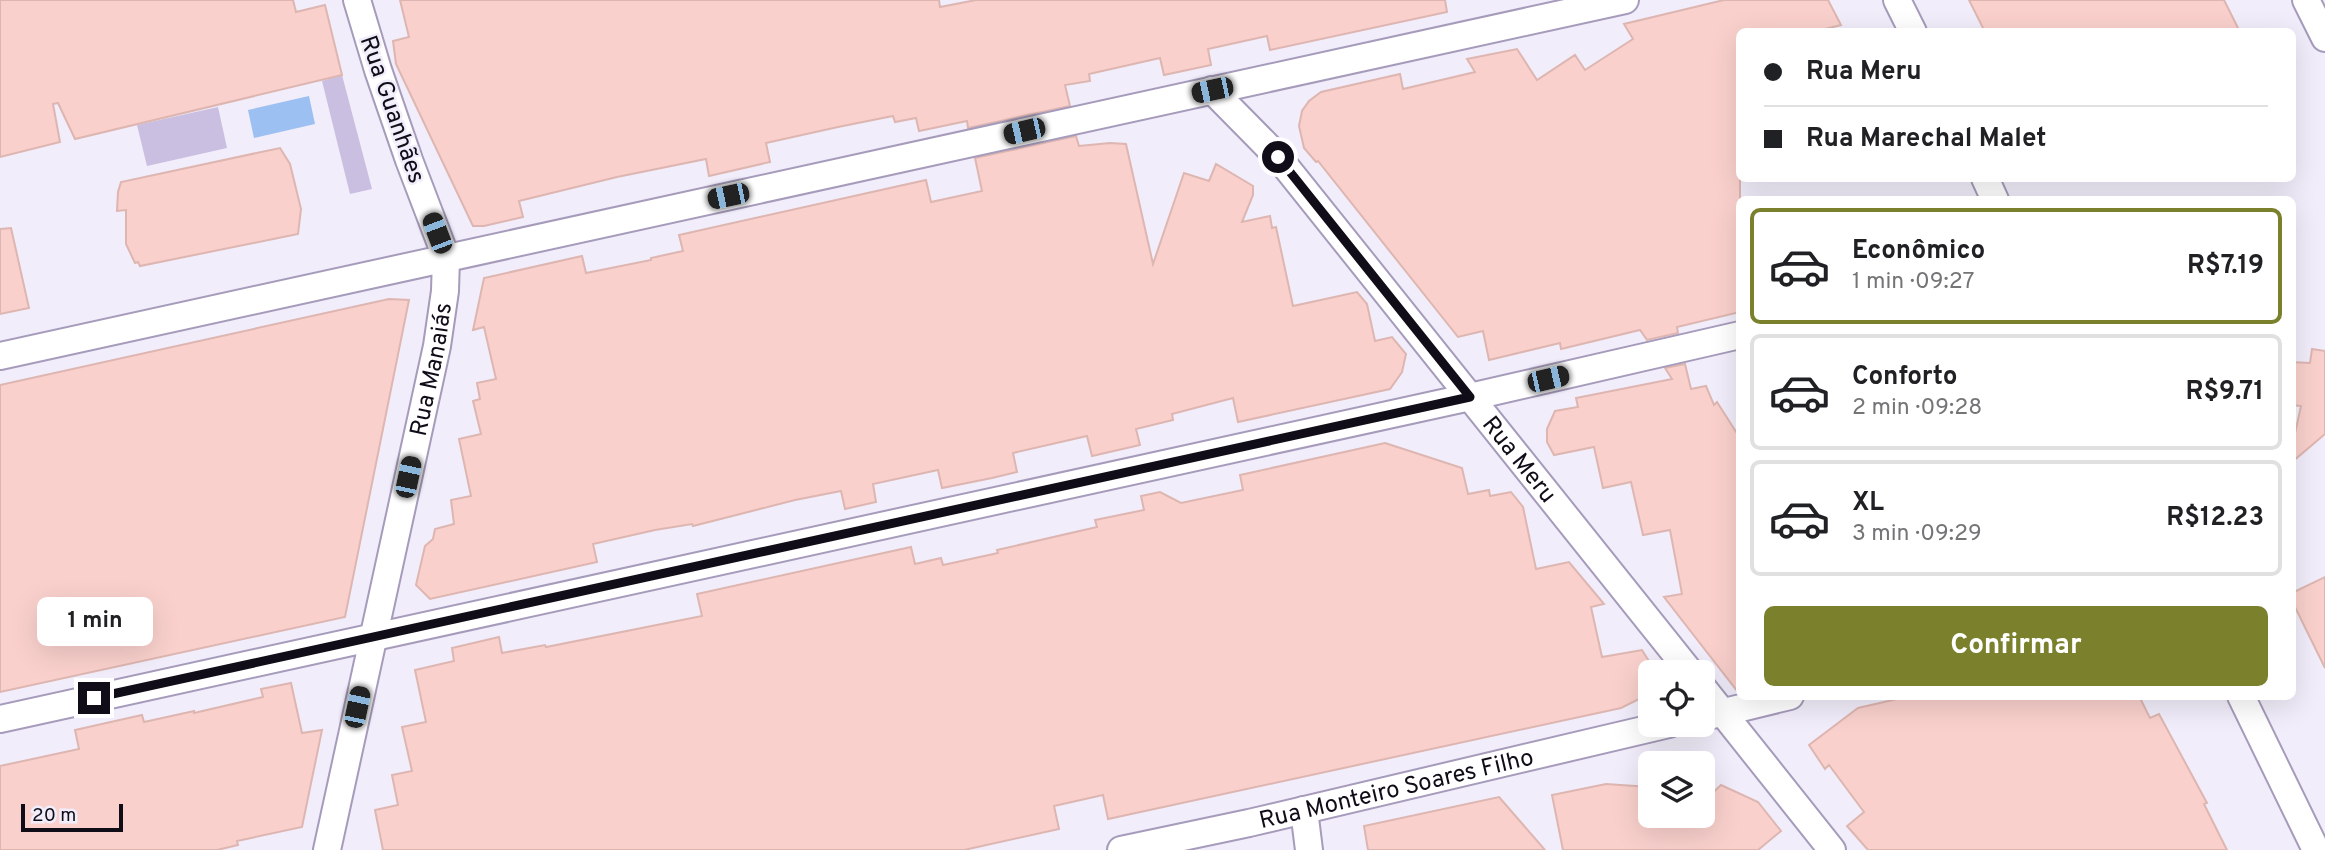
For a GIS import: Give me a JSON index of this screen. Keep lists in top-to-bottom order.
{
  "streets": {
    "street": [
      "Rua Guanhães",
      "Rua Manaiás",
      "Rua Meru",
      "Rua Monteiro Soares Filho"
    ]
  },
  "crossings": [
    ["Rua Guanhães", "Rua Manaiás"]
  ],
  "scale_bar": "20 m",
  "page": {
    "banner": ["Rua Meru", "Rua Marechal Malet"],
    "list": [
      {
        "name": "Econômico",
        "note": "1 min · 09:27",
        "value": "R$7.19"
      },
      {
        "name": "Conforto",
        "note": "2 min · 09:28",
        "value": "R$9.71"
      },
      {
        "name": "XL",
        "note": "3 min · 09:29",
        "value": "R$12.23"
      }
    ],
    "buttons": "Confirmar",
    "bubble": "1 min",
    "scale": "20 m"
  }
}
